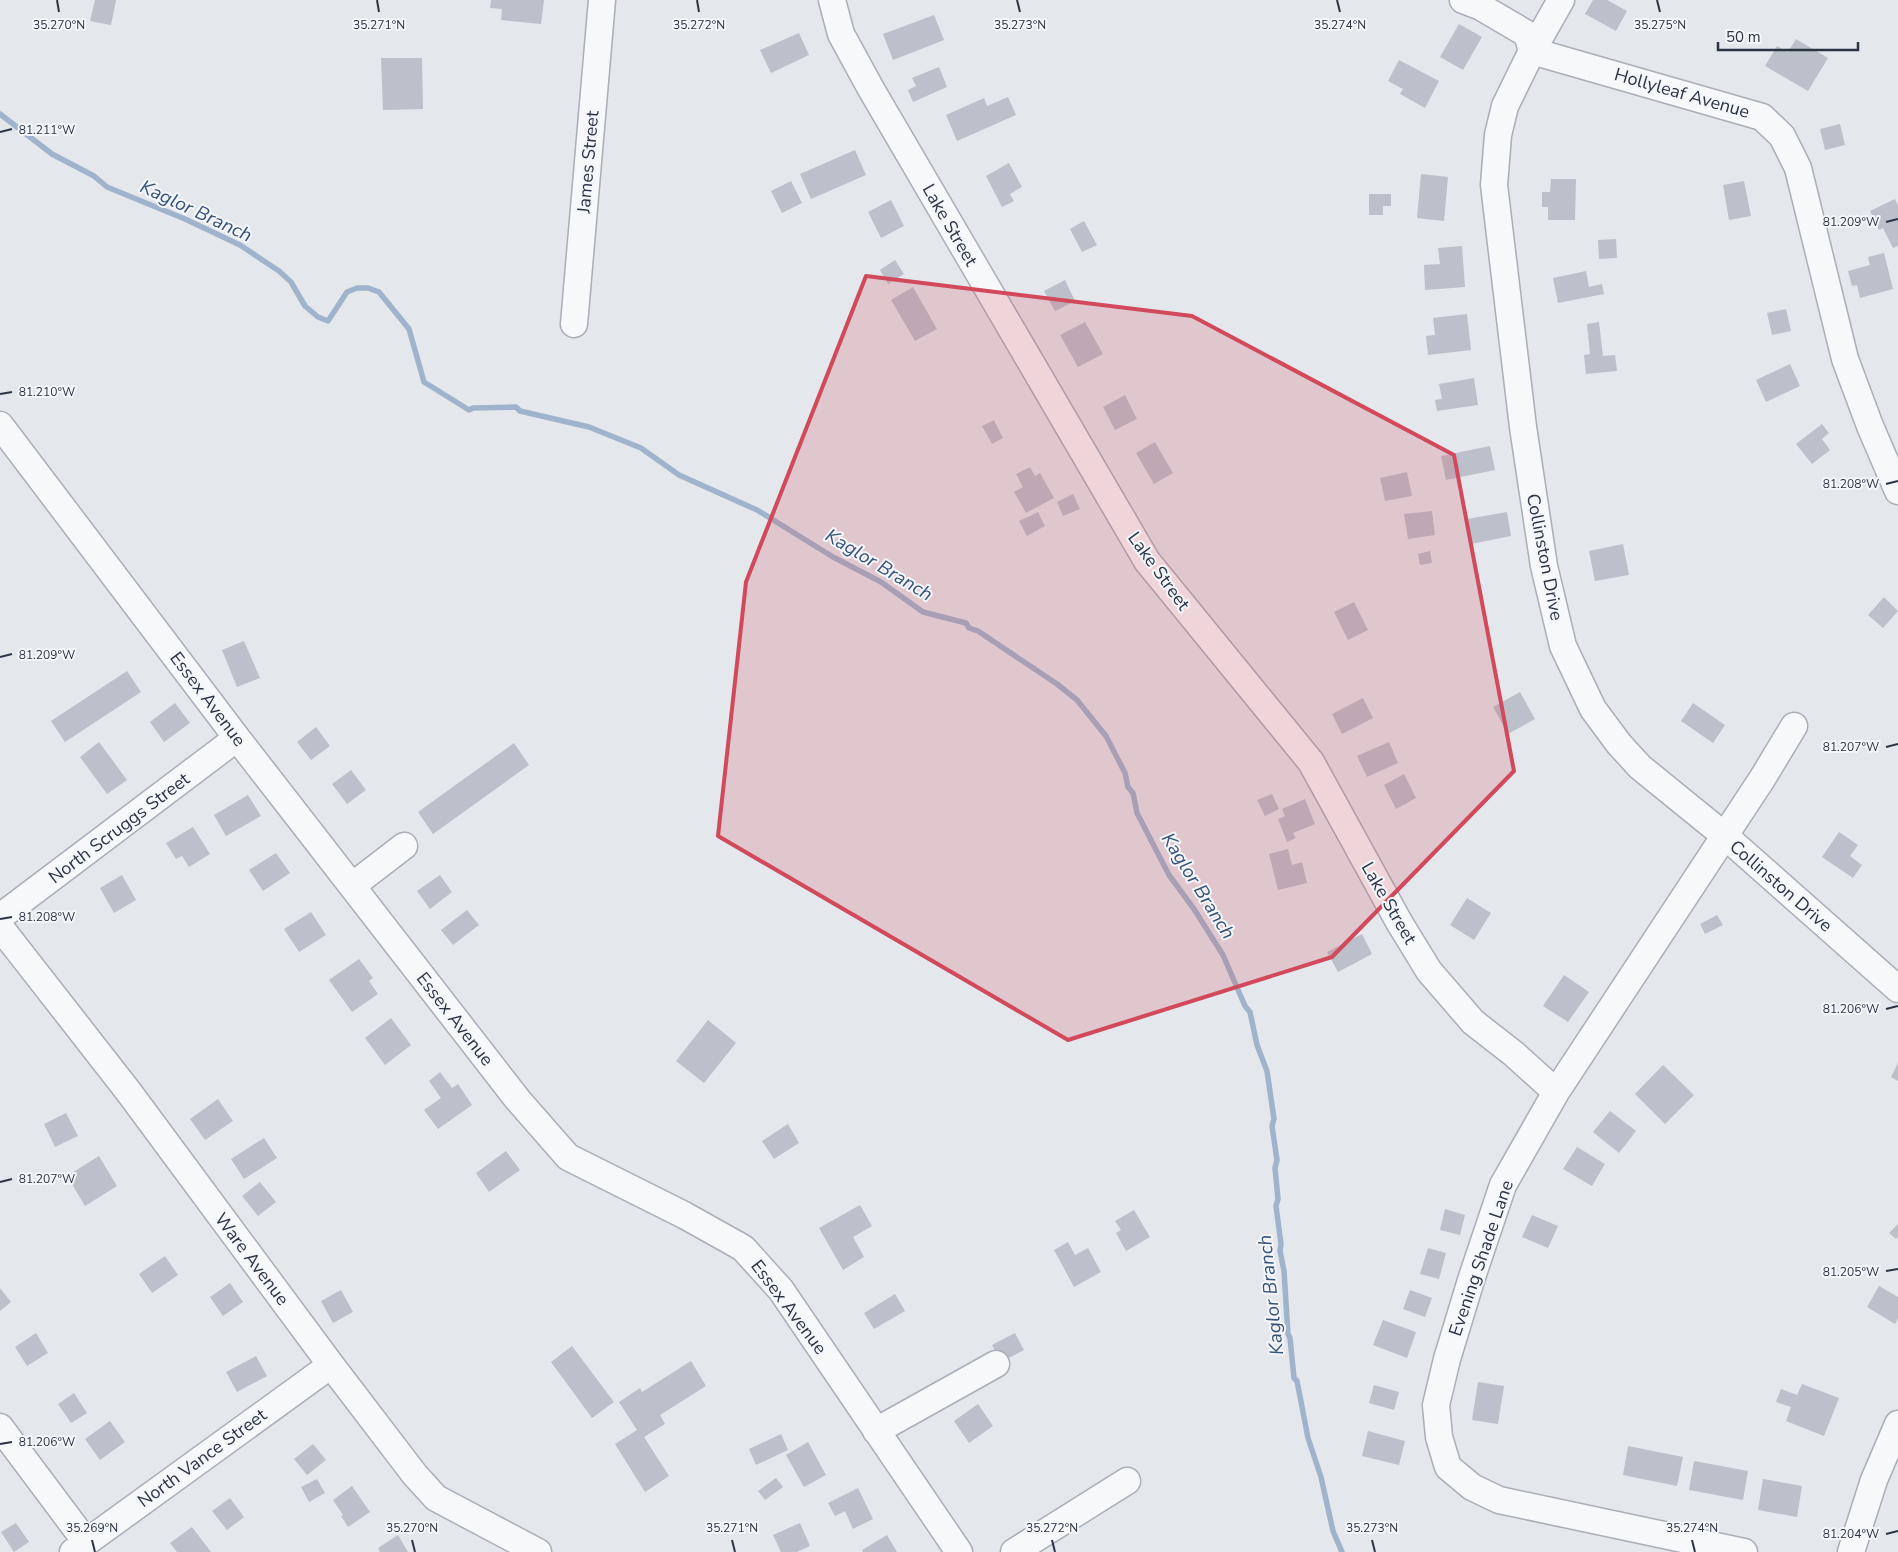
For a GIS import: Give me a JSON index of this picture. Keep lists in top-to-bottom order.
{
  "streets": {
    "street": [
      "Hollyleaf Avenue",
      "James Street",
      "Lake Street",
      "Collinston Drive",
      "Essex Avenue",
      "North Scruggs Street",
      "Evening Shade Lane",
      "Ware Avenue",
      "North Vance Street"
    ]
  },
  "crossings": [
    ["Hollyleaf Avenue", "Collinston Drive"],
    ["Lake Street", "Evening Shade Lane"],
    ["Collinston Drive", "Evening Shade Lane"],
    ["Essex Avenue", "North Scruggs Street"],
    ["Ware Avenue", "North Vance Street"]
  ],
  "water": ["Kaglor Branch"],
  "scale_bar": "50 m",
  "coordinates": [
    "35.270°N",
    "35.271°N",
    "35.272°N",
    "35.273°N",
    "35.274°N",
    "35.275°N",
    "81.211°W",
    "81.209°W",
    "81.210°W",
    "81.208°W",
    "81.207°W",
    "81.206°W",
    "81.205°W",
    "35.269°N",
    "81.204°W"
  ]
}
